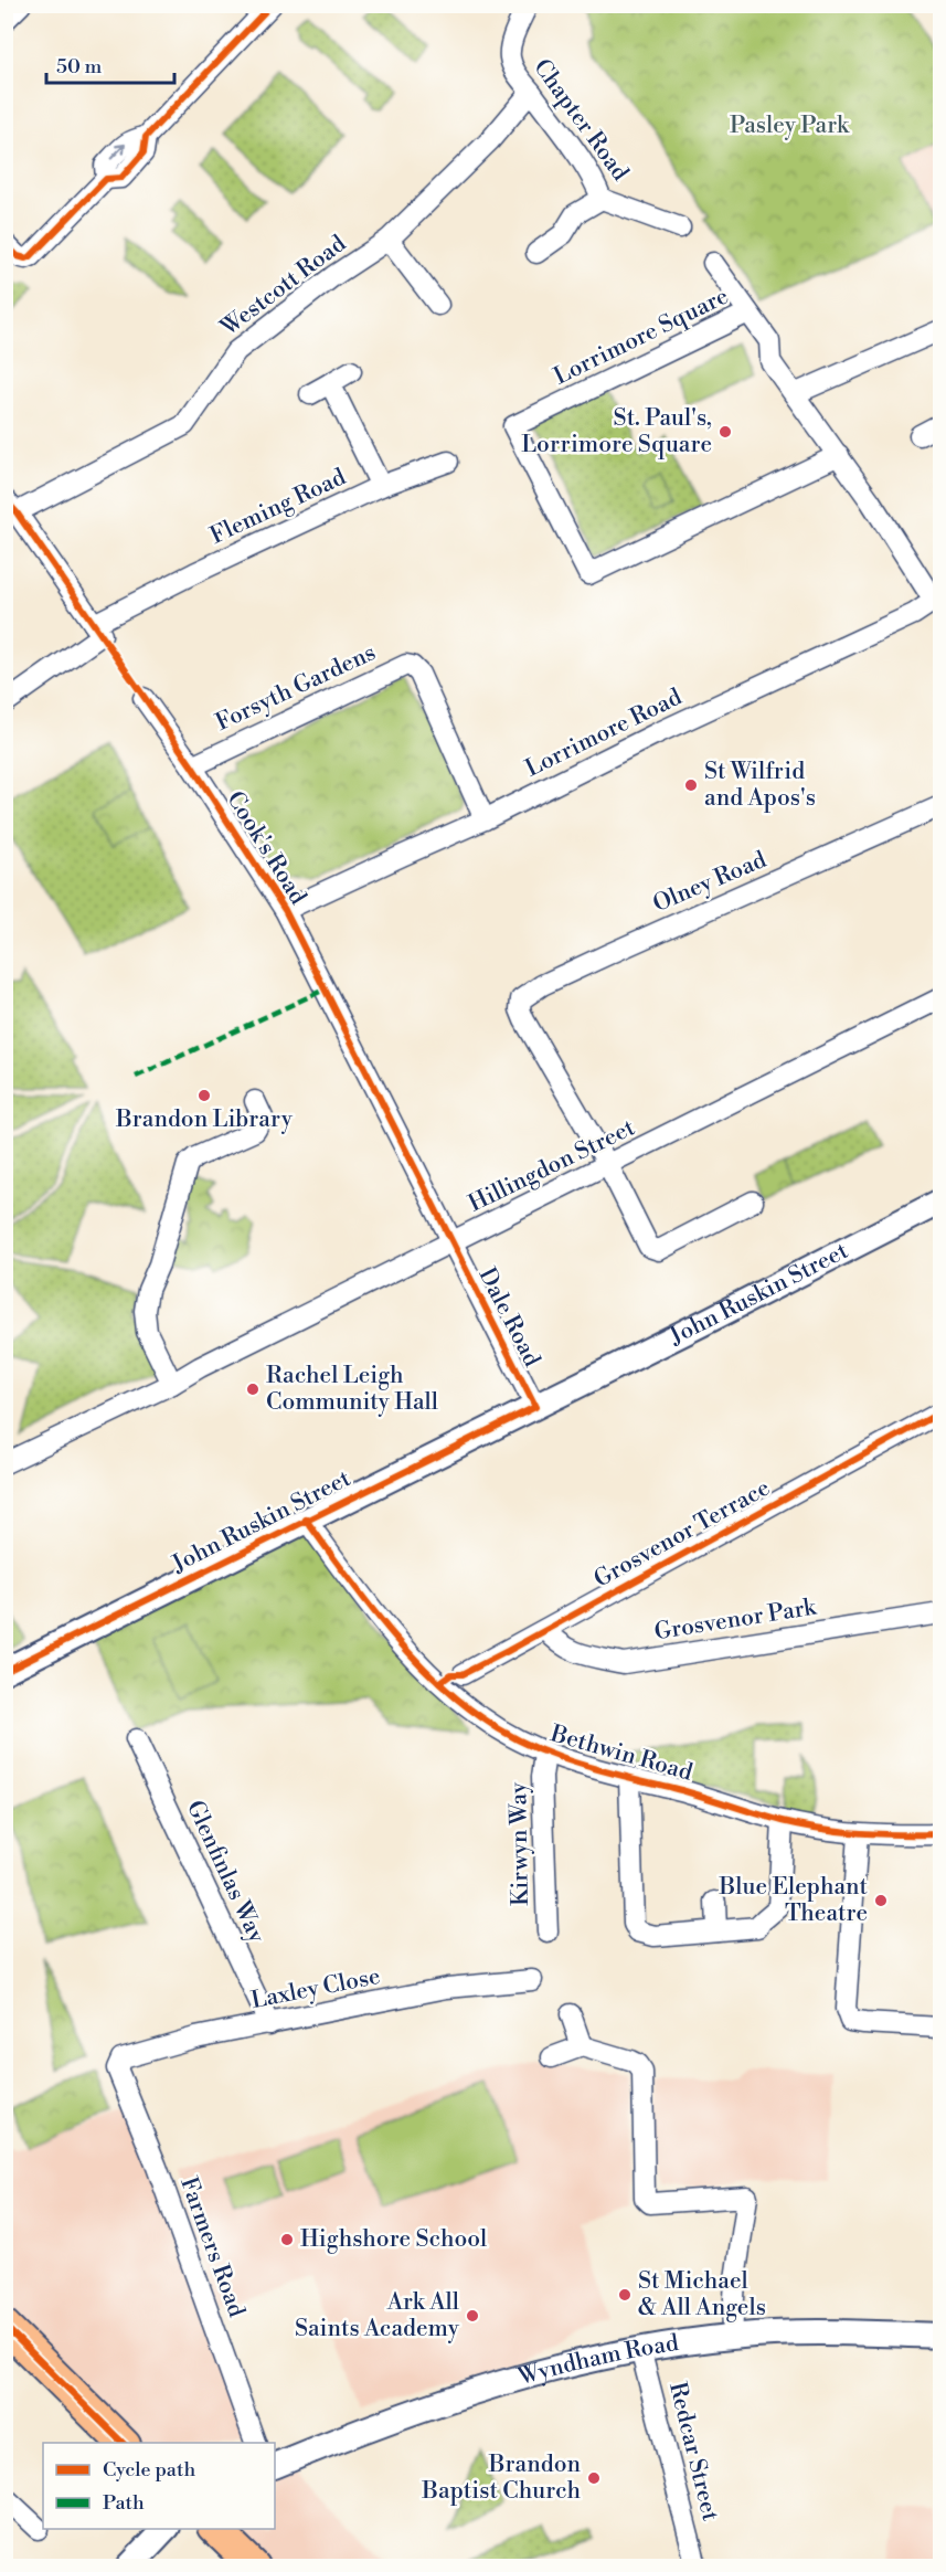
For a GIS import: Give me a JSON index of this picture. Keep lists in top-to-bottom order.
{
  "streets": {
    "street": [
      "Chapter Road",
      "Westcott Road",
      "Lorrimore Square",
      "Fleming Road",
      "Forsyth Gardens",
      "Lorrimore Road",
      "Cook's Road",
      "Olney Road",
      "Hillingdon Street",
      "John Ruskin Street",
      "Dale Road",
      "Grosvenor Terrace",
      "Grosvenor Park",
      "Bethwin Road",
      "Kirwyn Way",
      "Glenfinlas Way",
      "Laxley Close",
      "Farmers Road",
      "Wyndham Road",
      "Redcar Street"
    ]
  },
  "crossings": [
    ["Chapter Road", "Westcott Road"],
    ["Lorrimore Square", "Lorrimore Road"],
    ["Forsyth Gardens", "Lorrimore Road"],
    ["Forsyth Gardens", "Cook's Road"],
    ["Lorrimore Road", "Cook's Road"],
    ["Cook's Road", "Hillingdon Street"],
    ["Cook's Road", "Dale Road"],
    ["Olney Road", "Hillingdon Street"],
    ["Hillingdon Street", "Dale Road"],
    ["John Ruskin Street", "Dale Road"],
    ["John Ruskin Street", "Bethwin Road"],
    ["Grosvenor Terrace", "Grosvenor Park"],
    ["Bethwin Road", "Kirwyn Way"],
    ["Glenfinlas Way", "Laxley Close"],
    ["Laxley Close", "Farmers Road"],
    ["Wyndham Road", "Redcar Street"]
  ],
  "parks": ["Pasley Park"],
  "places": [
    "St. Paul's, Lorrimore Square",
    "St Wilfrid and Apos's",
    "Brandon Library",
    "Rachel Leigh Community Hall",
    "Blue Elephant Theatre",
    "Highshore School",
    "St Michael & All Angels",
    "Ark All Saints Academy",
    "Brandon Baptist Church"
  ],
  "legend": ["Cycle path", "Path"],
  "scale_bar": "50 m"
}
